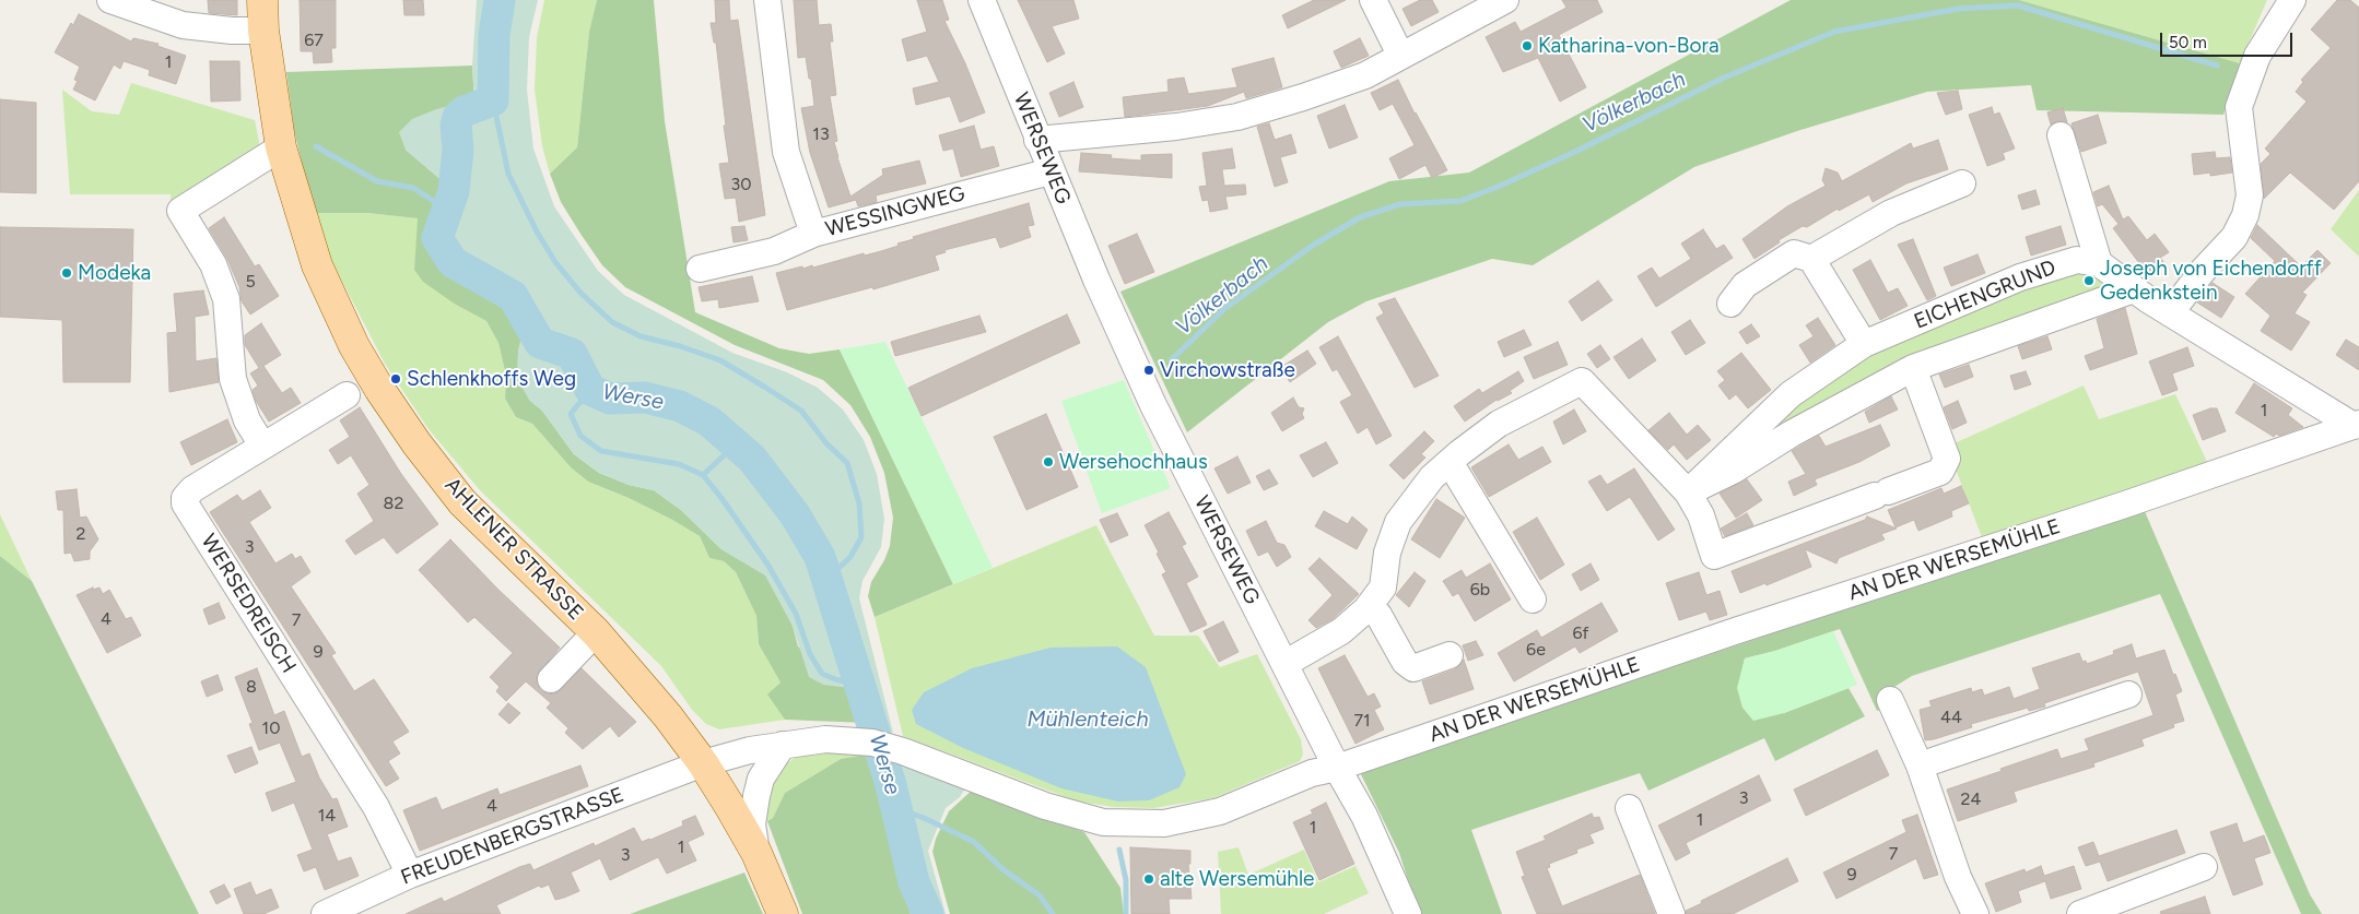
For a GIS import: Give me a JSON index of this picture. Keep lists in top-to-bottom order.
{
  "streets": {
    "main road": ["AHLENER STRASSE"],
    "street": [
      "WERSEWEG",
      "WESSINGWEG",
      "EICHENGRUND",
      "AN DER WERSEMÜHLE",
      "WERSEDREISCH",
      "FREUDENBERGSTRASSE"
    ]
  },
  "crossings": [
    ["WERSEWEG", "WESSINGWEG"],
    ["WERSEWEG", "AN DER WERSEMÜHLE"],
    ["AHLENER STRASSE", "AN DER WERSEMÜHLE"],
    ["AHLENER STRASSE", "FREUDENBERGSTRASSE"],
    ["AN DER WERSEMÜHLE", "FREUDENBERGSTRASSE"],
    ["WERSEDREISCH", "FREUDENBERGSTRASSE"]
  ],
  "water": ["Völkerbach", "Werse", "Mühlenteich"],
  "places": [
    "Katharina-von-Bora",
    "Modeka",
    "Joseph von Eichendorff Gedenkstein",
    "Virchowstraße",
    "Schlenkhoffs Weg",
    "Wersehochhaus",
    "alte Wersemühle"
  ],
  "house_numbers": [
    "67",
    "1",
    "13",
    "30",
    "5",
    "1",
    "82",
    "2",
    "3",
    "6b",
    "4",
    "7",
    "6f",
    "6e",
    "9",
    "8",
    "44",
    "71",
    "10",
    "3",
    "24",
    "4",
    "14",
    "1",
    "1",
    "1",
    "7",
    "3",
    "9"
  ],
  "scale_bar": "50 m"
}
